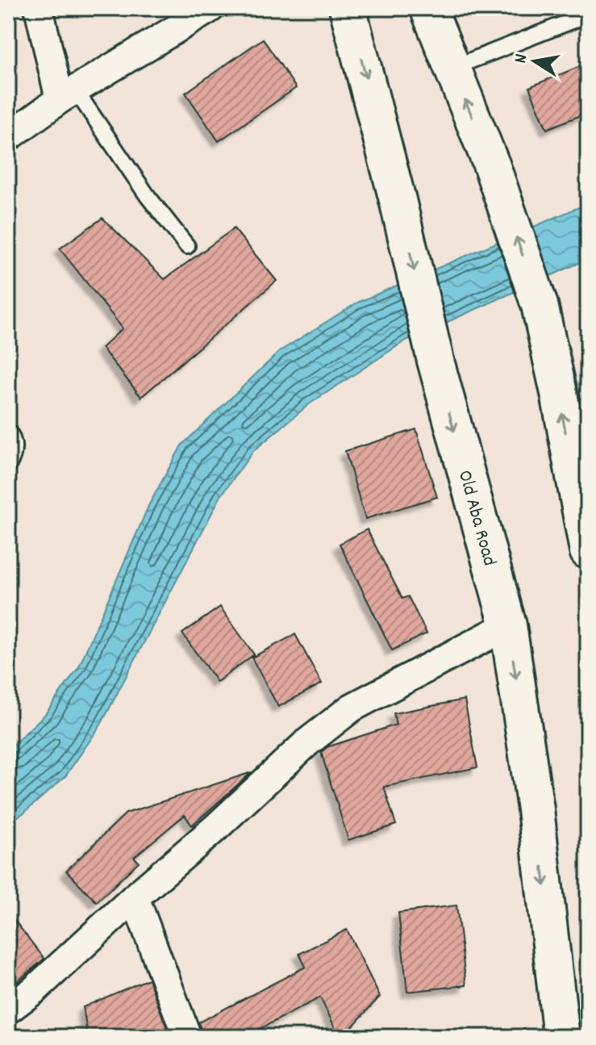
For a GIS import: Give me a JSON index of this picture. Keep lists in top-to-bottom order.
{
  "streets": {
    "main road": ["Old Aba Road"]
  },
  "north": "left"
}
